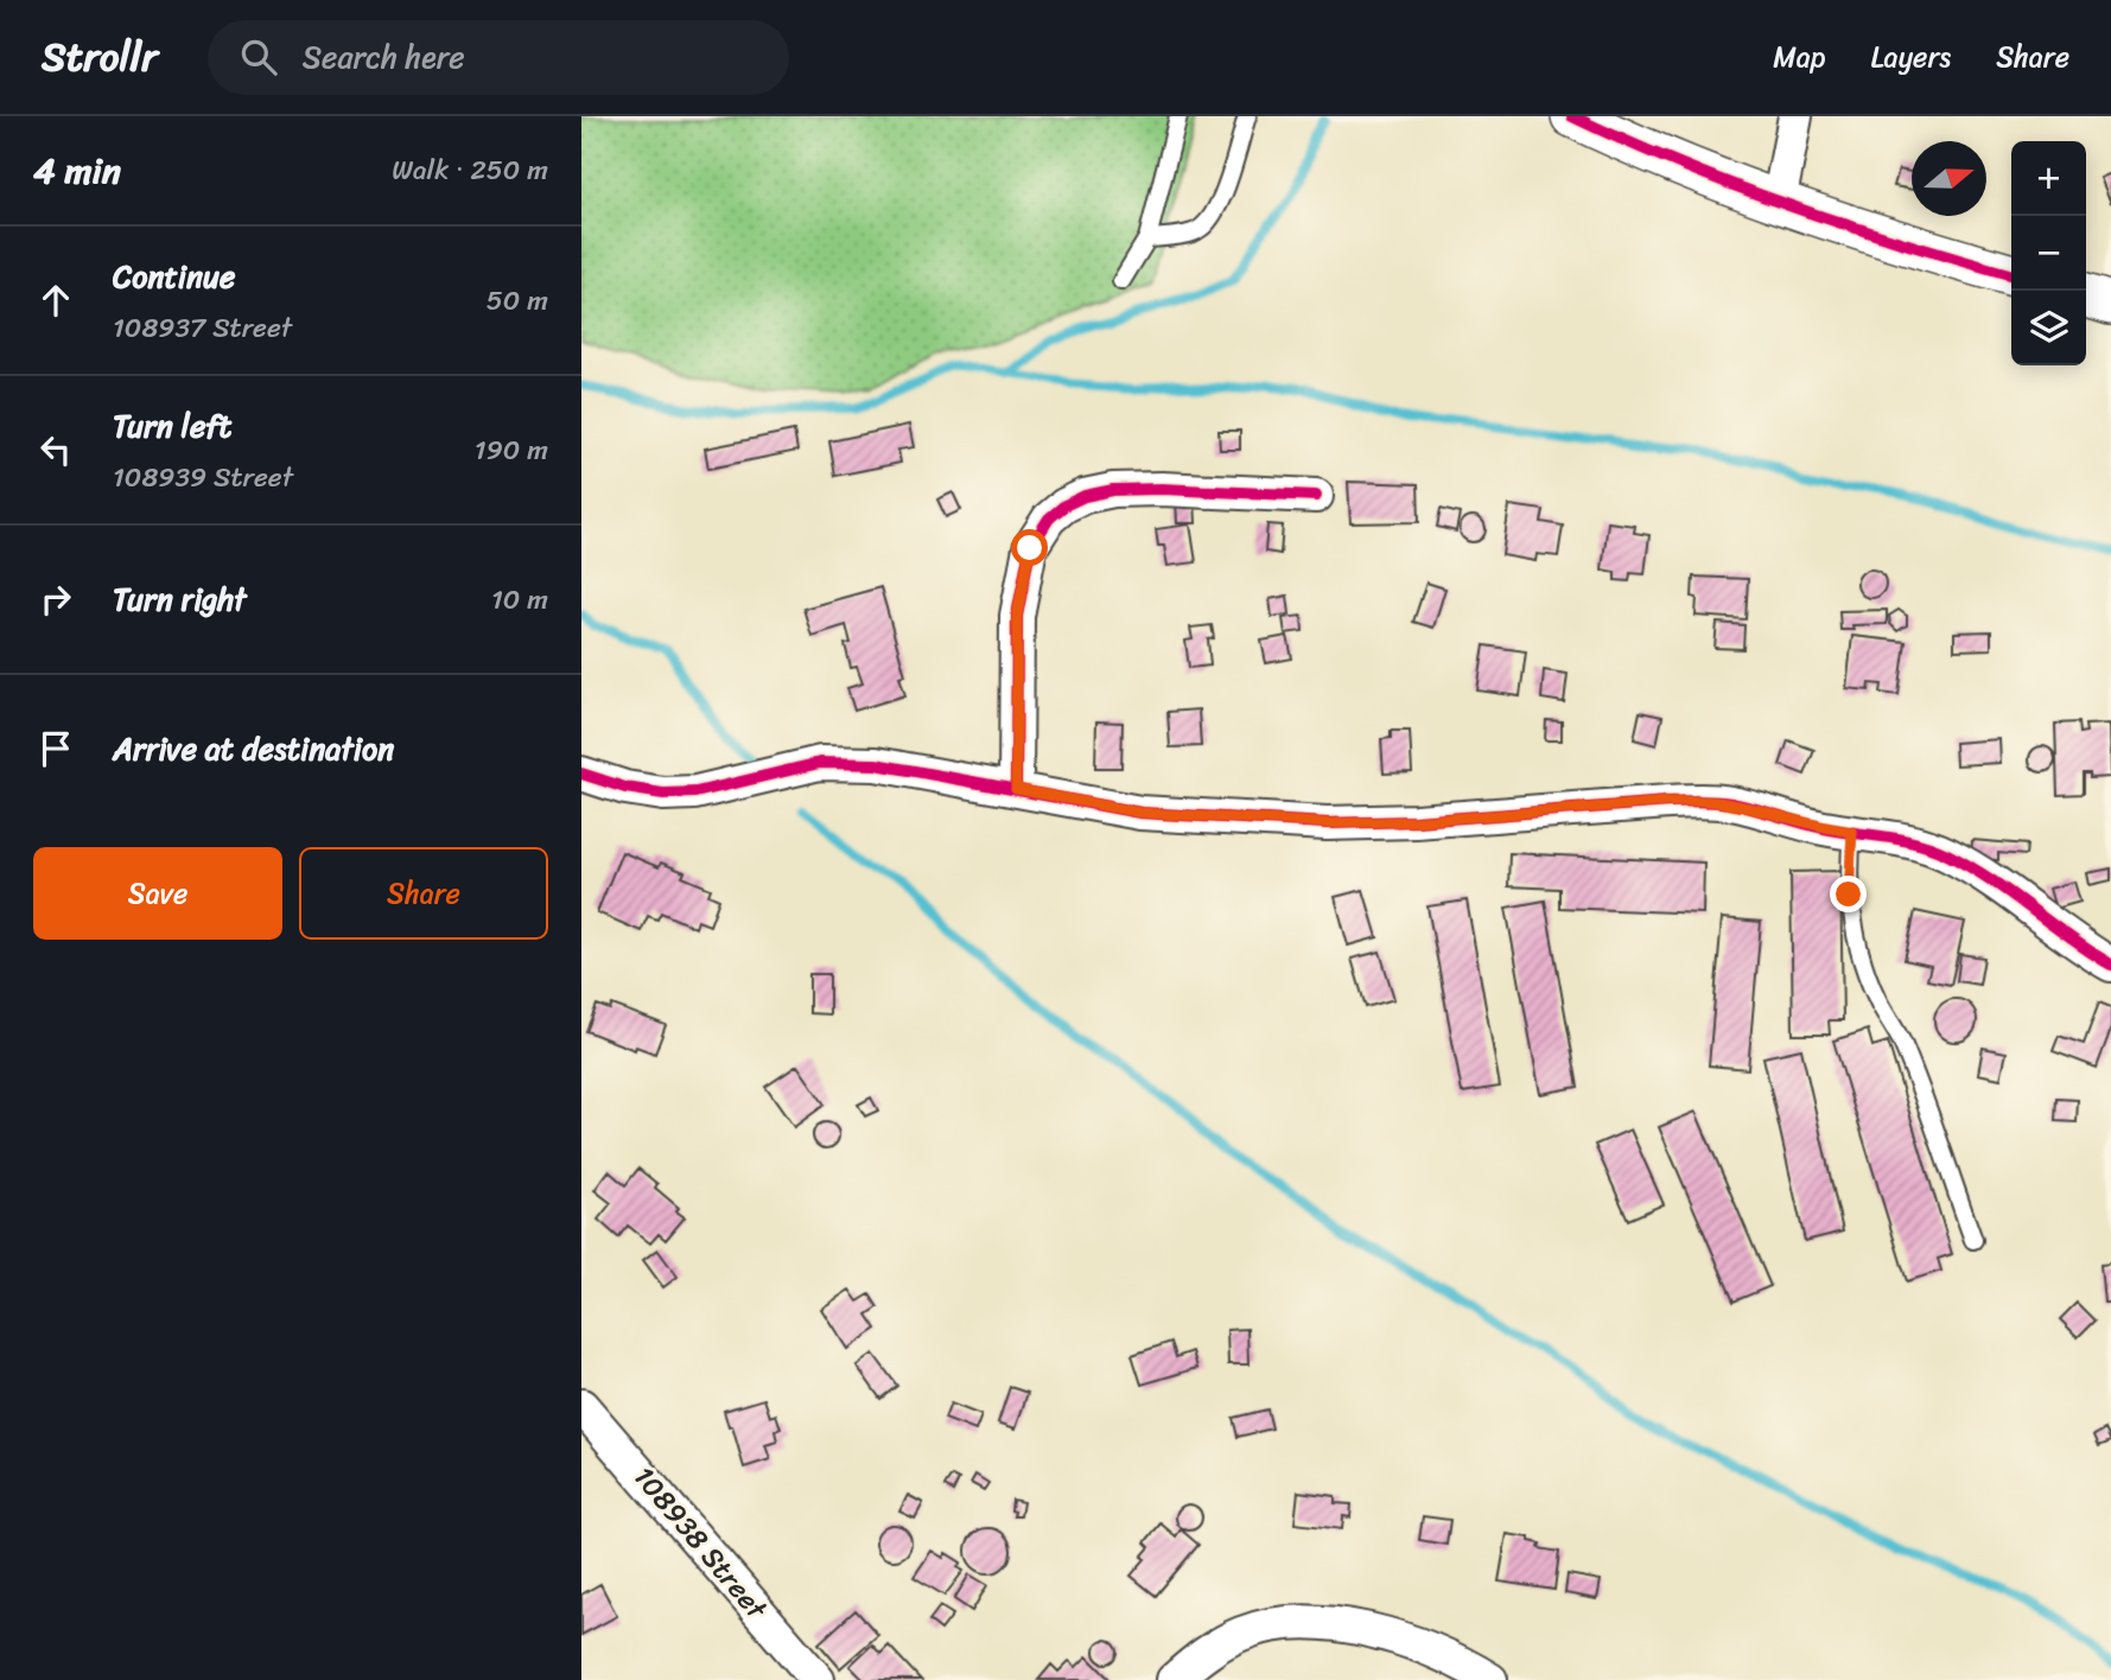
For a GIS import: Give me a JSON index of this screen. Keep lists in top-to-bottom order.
{
  "streets": {
    "street": ["108938 Street"]
  },
  "north": "right",
  "page": {
    "header": "Strollr",
    "search": "Search here",
    "nav": ["Map", "Layers", "Share"],
    "heading": ["4 min", "Walk · 250 m"],
    "map_buttons": ["+", "−"],
    "list": [
      ["Continue", "108937 Street", "50 m"],
      ["Turn left", "108939 Street", "190 m"],
      ["Turn right", "10 m"],
      "Arrive at destination"
    ],
    "buttons": ["Save", "Share"]
  }
}
